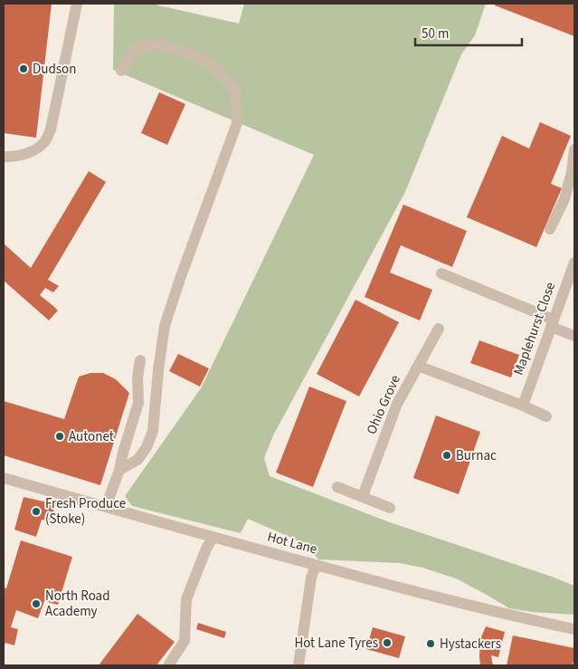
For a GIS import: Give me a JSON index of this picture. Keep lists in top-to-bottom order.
{
  "streets": {
    "street": ["Maplehurst Close", "Ohio Grove", "Hot Lane"]
  },
  "places": [
    "Dudson",
    "Autonet",
    "Burnac",
    "Fresh Produce (Stoke)",
    "North Road Academy",
    "Hot Lane Tyres",
    "Hystackers"
  ],
  "scale_bar": "50 m"
}
